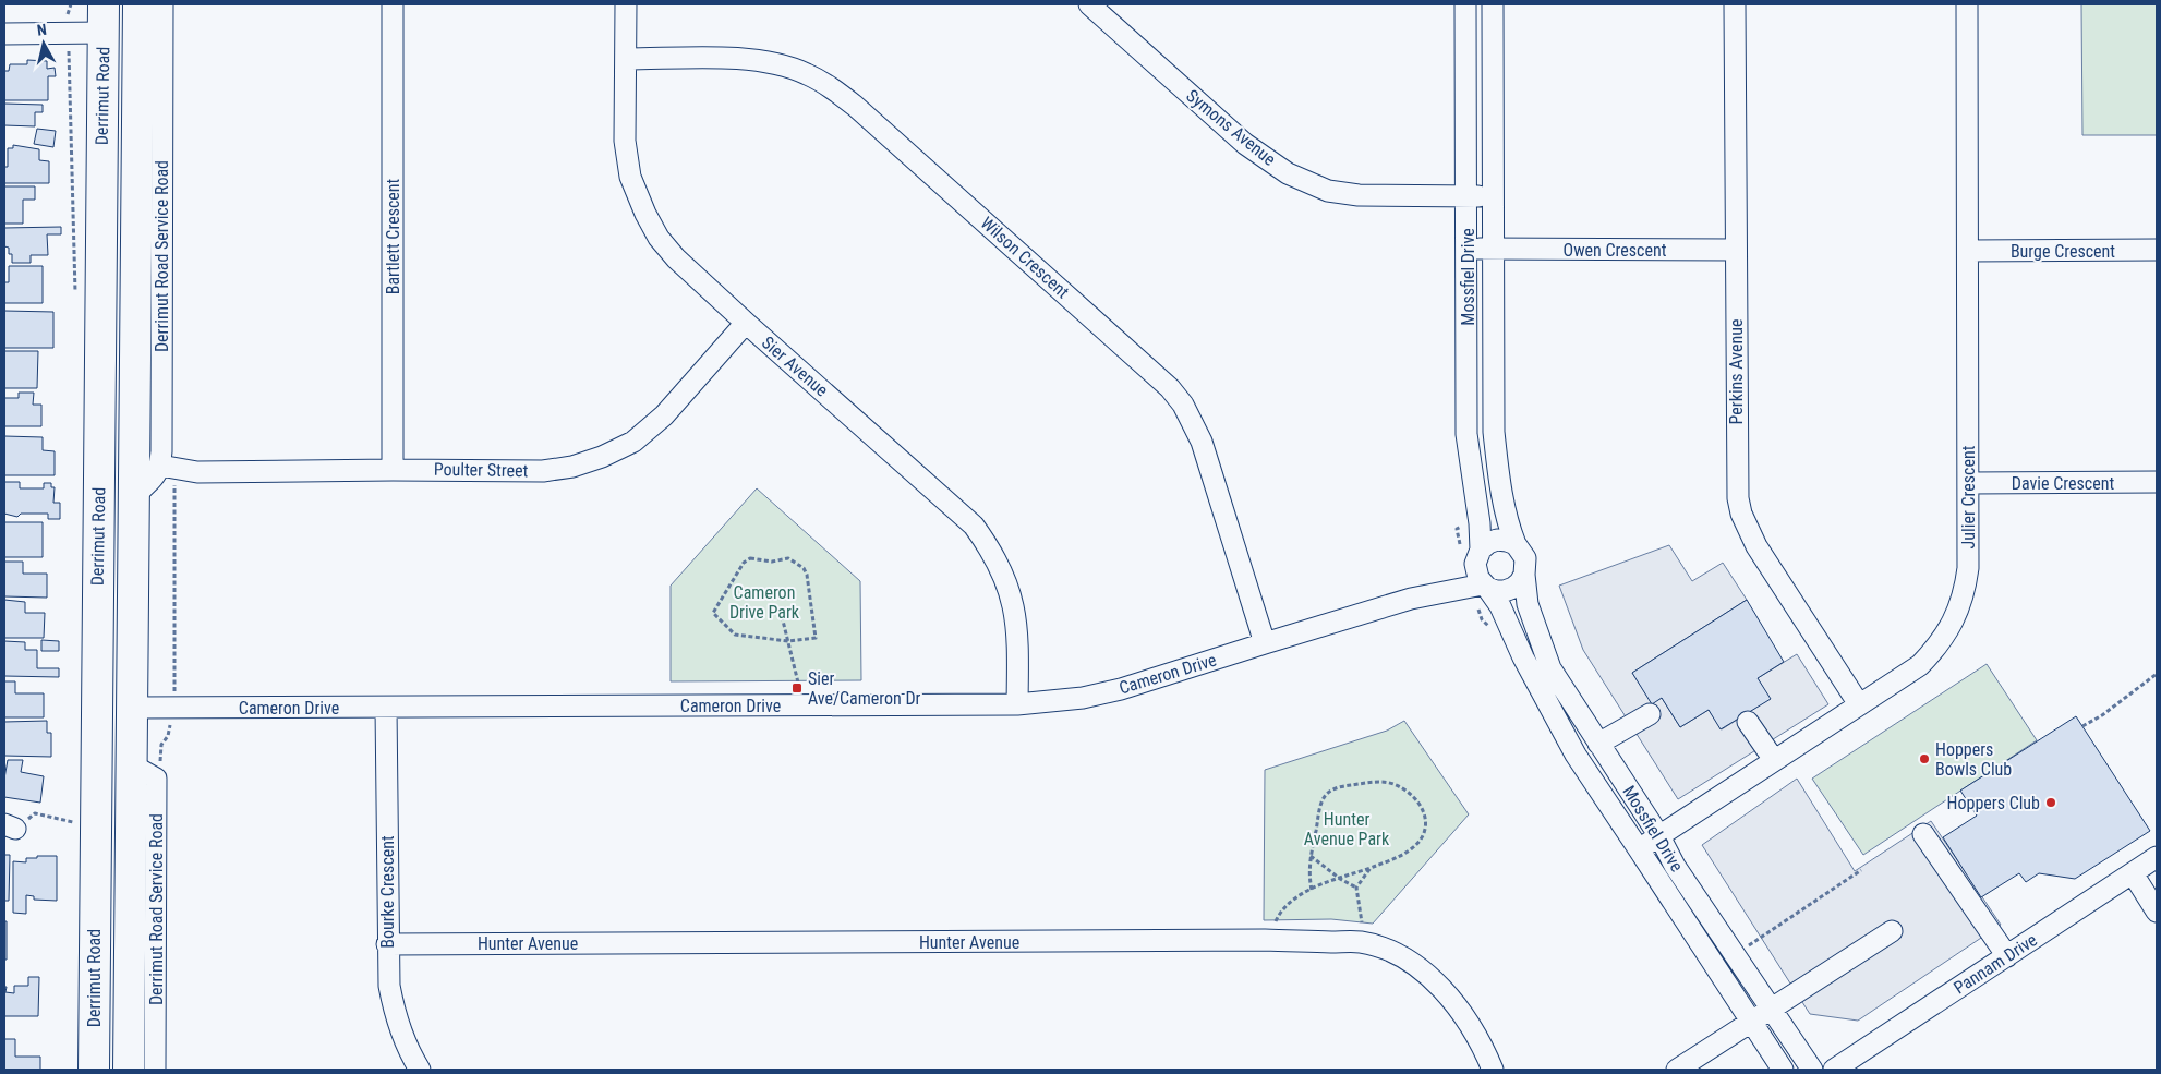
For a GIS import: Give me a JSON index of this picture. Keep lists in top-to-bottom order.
{
  "streets": {
    "highway": ["Derrimut Road"],
    "street": [
      "Symons Avenue",
      "Bartlett Crescent",
      "Owen Crescent",
      "Burge Crescent",
      "Derrimut Road Service Road",
      "Wilson Crescent",
      "Mossfiel Drive",
      "Sier Avenue",
      "Perkins Avenue",
      "Poulter Street",
      "Davie Crescent",
      "Julier Crescent",
      "Cameron Drive",
      "Bourke Crescent",
      "Hunter Avenue",
      "Pannam Drive"
    ]
  },
  "crossings": [
    ["Derrimut Road", "Derrimut Road Service Road"],
    ["Derrimut Road", "Cameron Drive"],
    ["Symons Avenue", "Mossfiel Drive"],
    ["Bartlett Crescent", "Poulter Street"],
    ["Owen Crescent", "Mossfiel Drive"],
    ["Owen Crescent", "Perkins Avenue"],
    ["Burge Crescent", "Julier Crescent"],
    ["Derrimut Road Service Road", "Poulter Street"],
    ["Wilson Crescent", "Sier Avenue"],
    ["Wilson Crescent", "Cameron Drive"],
    ["Mossfiel Drive", "Julier Crescent"],
    ["Mossfiel Drive", "Cameron Drive"],
    ["Sier Avenue", "Poulter Street"],
    ["Sier Avenue", "Cameron Drive"],
    ["Perkins Avenue", "Julier Crescent"],
    ["Davie Crescent", "Julier Crescent"],
    ["Cameron Drive", "Bourke Crescent"],
    ["Bourke Crescent", "Hunter Avenue"]
  ],
  "parks": ["Cameron Drive Park", "Hunter Avenue Park"],
  "places": {
    "transit": ["Sier Ave/Cameron Dr"],
    "other": ["Hoppers Bowls Club", "Hoppers Club"]
  },
  "north": "top"
}
